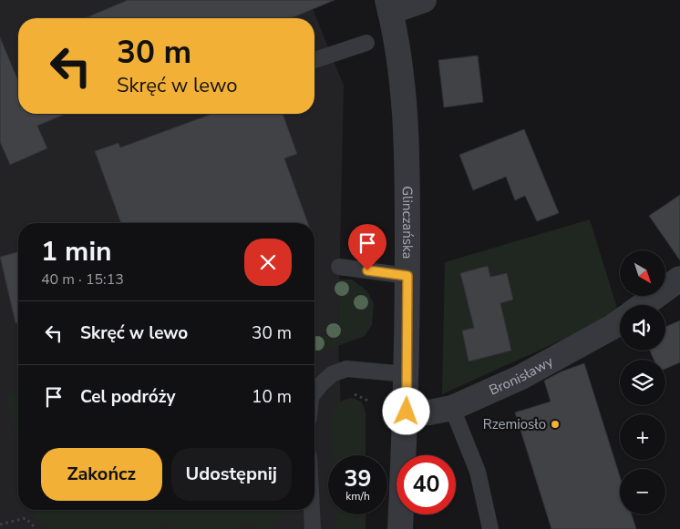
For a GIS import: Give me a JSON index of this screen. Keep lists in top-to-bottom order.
{
  "streets": {
    "street": ["Glinczańska", "Bronisławy"]
  },
  "crossings": [
    ["Glinczańska", "Bronisławy"]
  ],
  "places": ["Rzemiosło"],
  "north": "bottom right",
  "page": {
    "turn": ["30 m", "Skręć w lewo"],
    "heading": ["1 min", "40 m · 15:13"],
    "map_buttons": ["+", "−"],
    "list": [
      {
        "name": "Skręć w lewo",
        "value": "30 m"
      },
      {
        "name": "Cel podróży",
        "value": "10 m"
      }
    ],
    "buttons": ["Zakończ", "Udostępnij"],
    "speed": "39 km/h",
    "limit": "40"
  }
}
